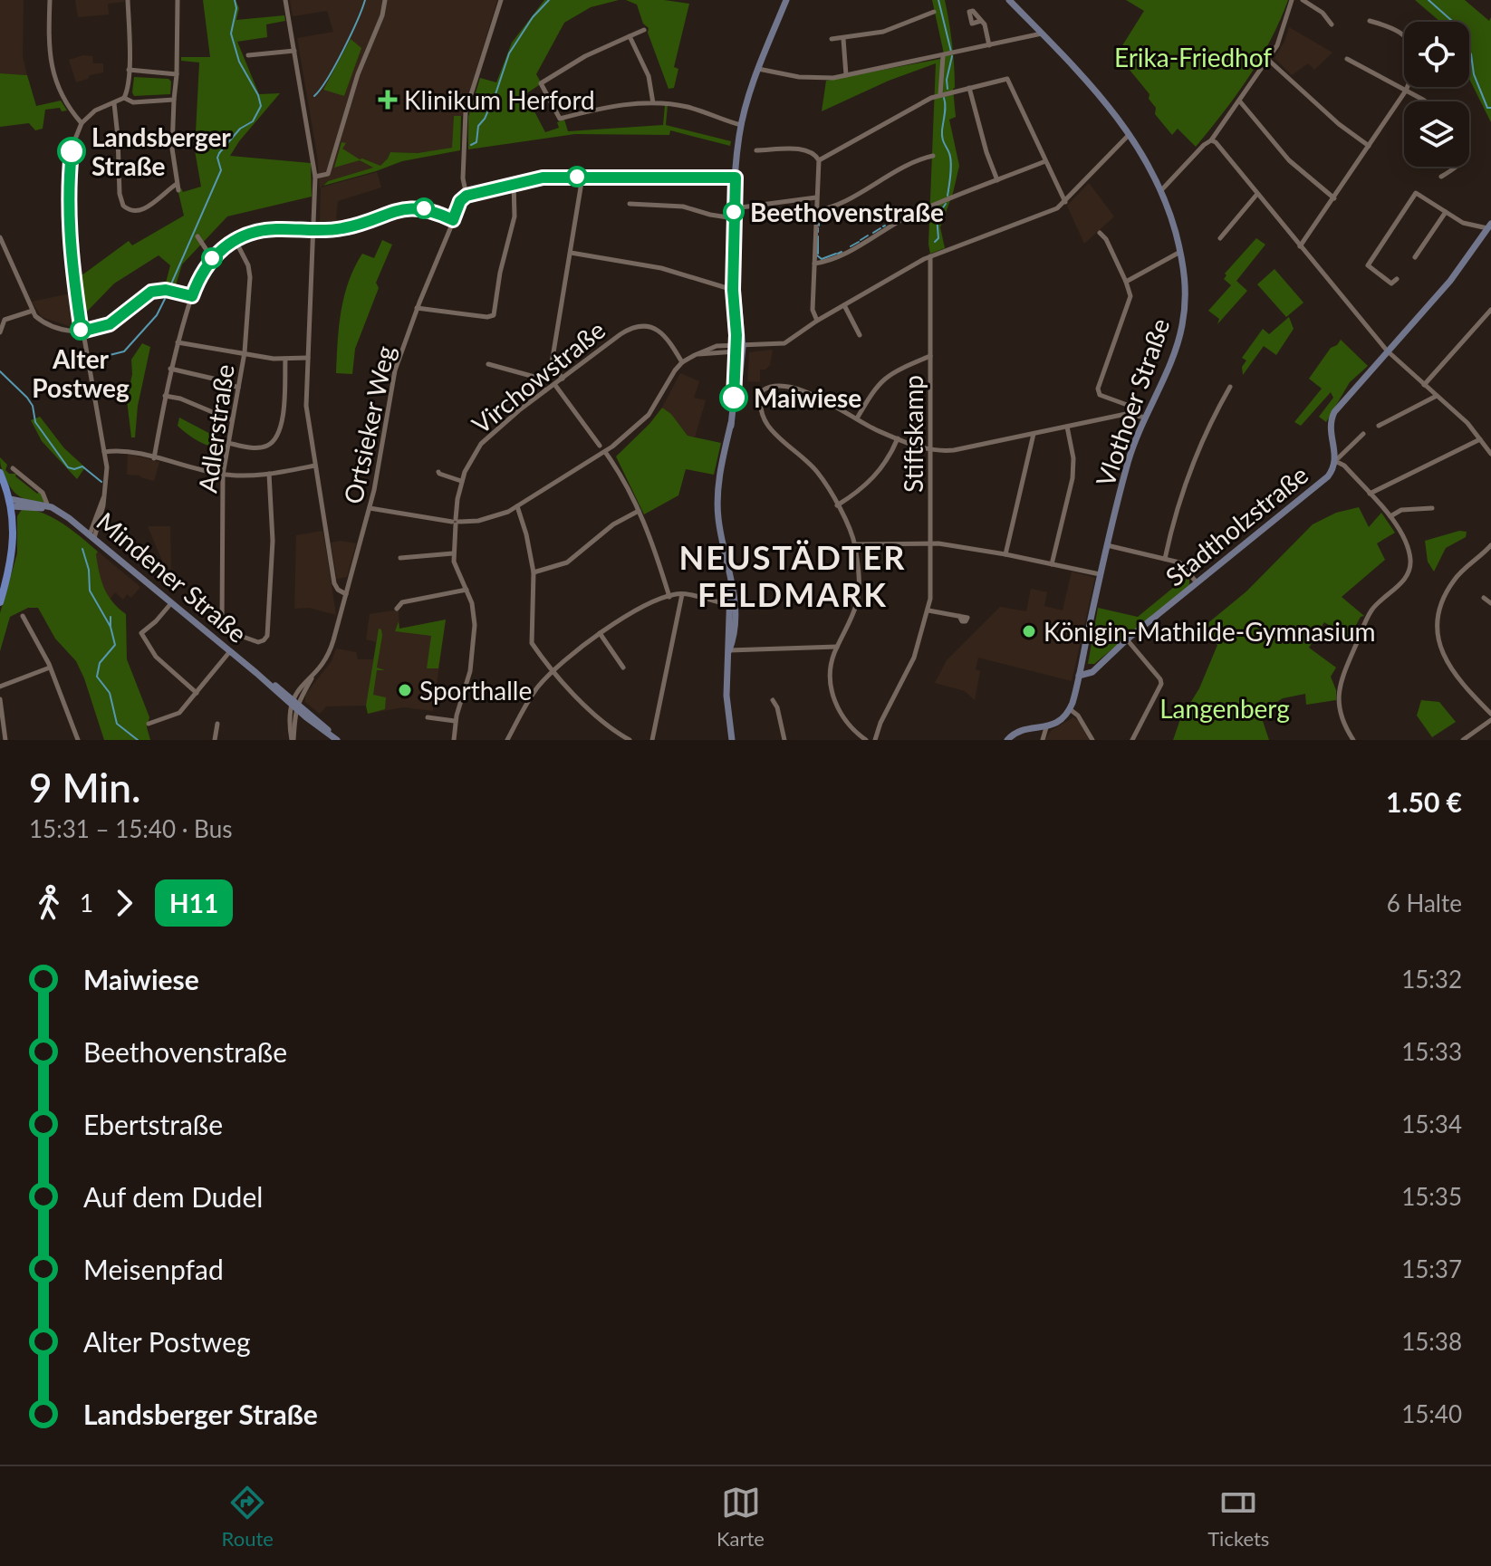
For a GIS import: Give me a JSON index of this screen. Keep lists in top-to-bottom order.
{
  "streets": {
    "street": [
      "Virchowstraße",
      "Vlothoer Straße",
      "Ortsieker Weg",
      "Adlerstraße",
      "Stiftskamp",
      "Stadtholzstraße",
      "Mindener Straße"
    ]
  },
  "crossings": [
    ["Vlothoer Straße", "Stadtholzstraße"],
    ["Ortsieker Weg", "Mindener Straße"]
  ],
  "districts": ["NEUSTÄDTER FELDMARK"],
  "parks": ["Erika-Friedhof", "Langenberg"],
  "places": {
    "health": ["Klinikum Herford"],
    "other": [
      "Landsberger Straße",
      "Beethovenstraße",
      "Alter Postweg",
      "Maiwiese",
      "Königin-Mathilde-Gymnasium",
      "Sporthalle"
    ]
  },
  "lines": ["bus line H11"],
  "page": {
    "heading": ["9 Min.", "15:31 – 15:40 · Bus", "1.50 €"],
    "legs": ["1", "H11", "6 Halte"],
    "list": [
      {
        "name": "Maiwiese",
        "value": "15:32"
      },
      {
        "name": "Beethovenstraße",
        "value": "15:33"
      },
      {
        "name": "Ebertstraße",
        "value": "15:34"
      },
      {
        "name": "Auf dem Dudel",
        "value": "15:35"
      },
      {
        "name": "Meisenpfad",
        "value": "15:37"
      },
      {
        "name": "Alter Postweg",
        "value": "15:38"
      },
      {
        "name": "Landsberger Straße",
        "value": "15:40"
      }
    ],
    "tabs": ["Route", "Karte", "Tickets"]
  }
}
